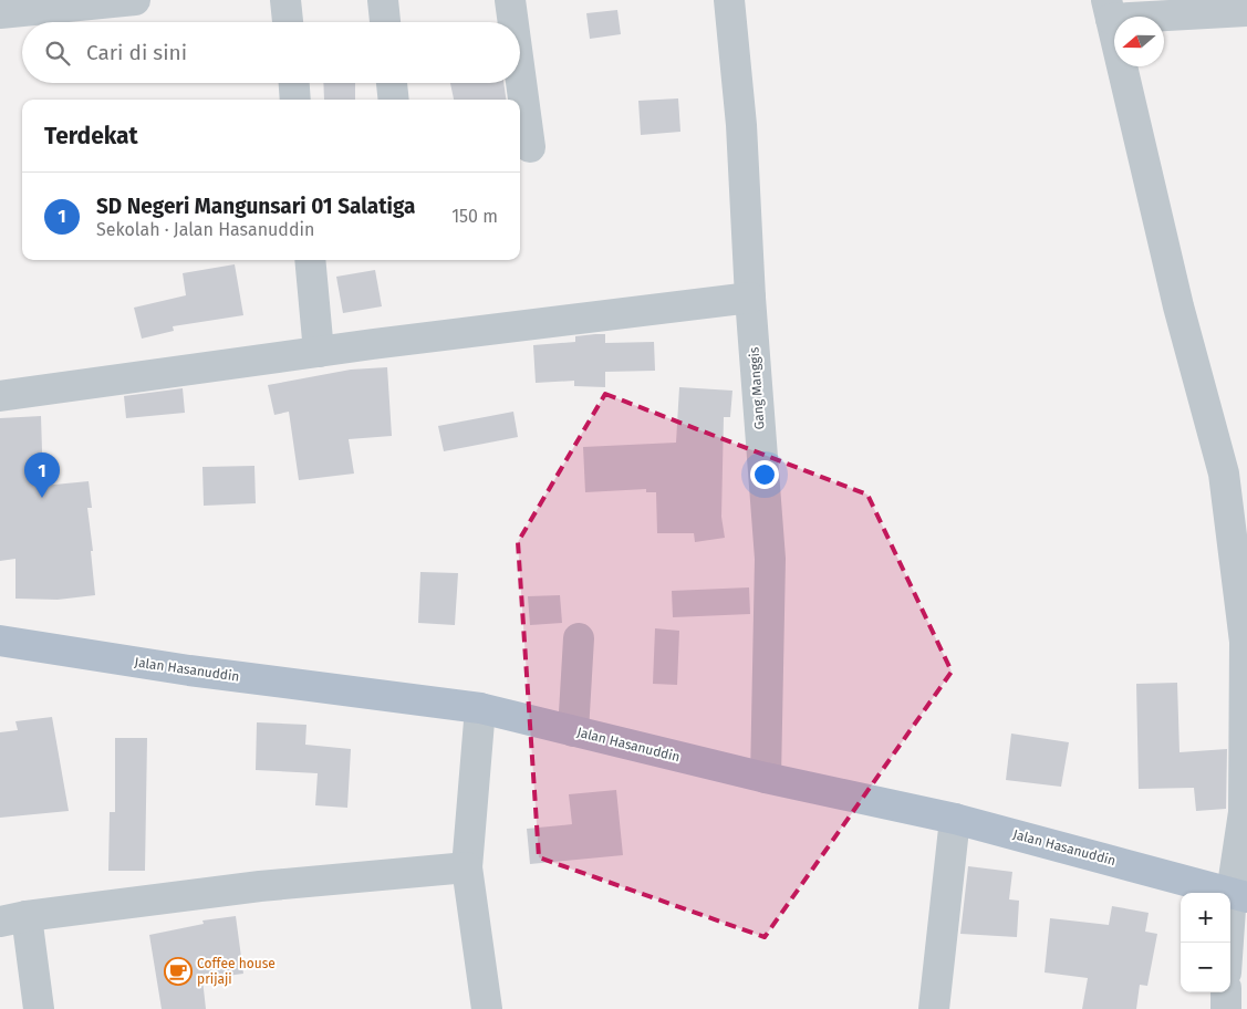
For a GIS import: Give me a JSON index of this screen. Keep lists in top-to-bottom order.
{
  "streets": {
    "main road": ["Jalan Hasanuddin"],
    "street": ["Gang Manggis"]
  },
  "crossings": [
    ["Gang Manggis", "Jalan Hasanuddin"]
  ],
  "places": {
    "cafe": ["Coffee house prijaji"]
  },
  "north": "left",
  "page": {
    "search": "Cari di sini",
    "heading": "Terdekat",
    "list": [
      {
        "mark": "1",
        "name": "SD Negeri Mangunsari 01 Salatiga",
        "note": "Sekolah · Jalan Hasanuddin",
        "value": "150 m"
      }
    ],
    "pins": "1",
    "map_buttons": ["+", "−"]
  }
}
